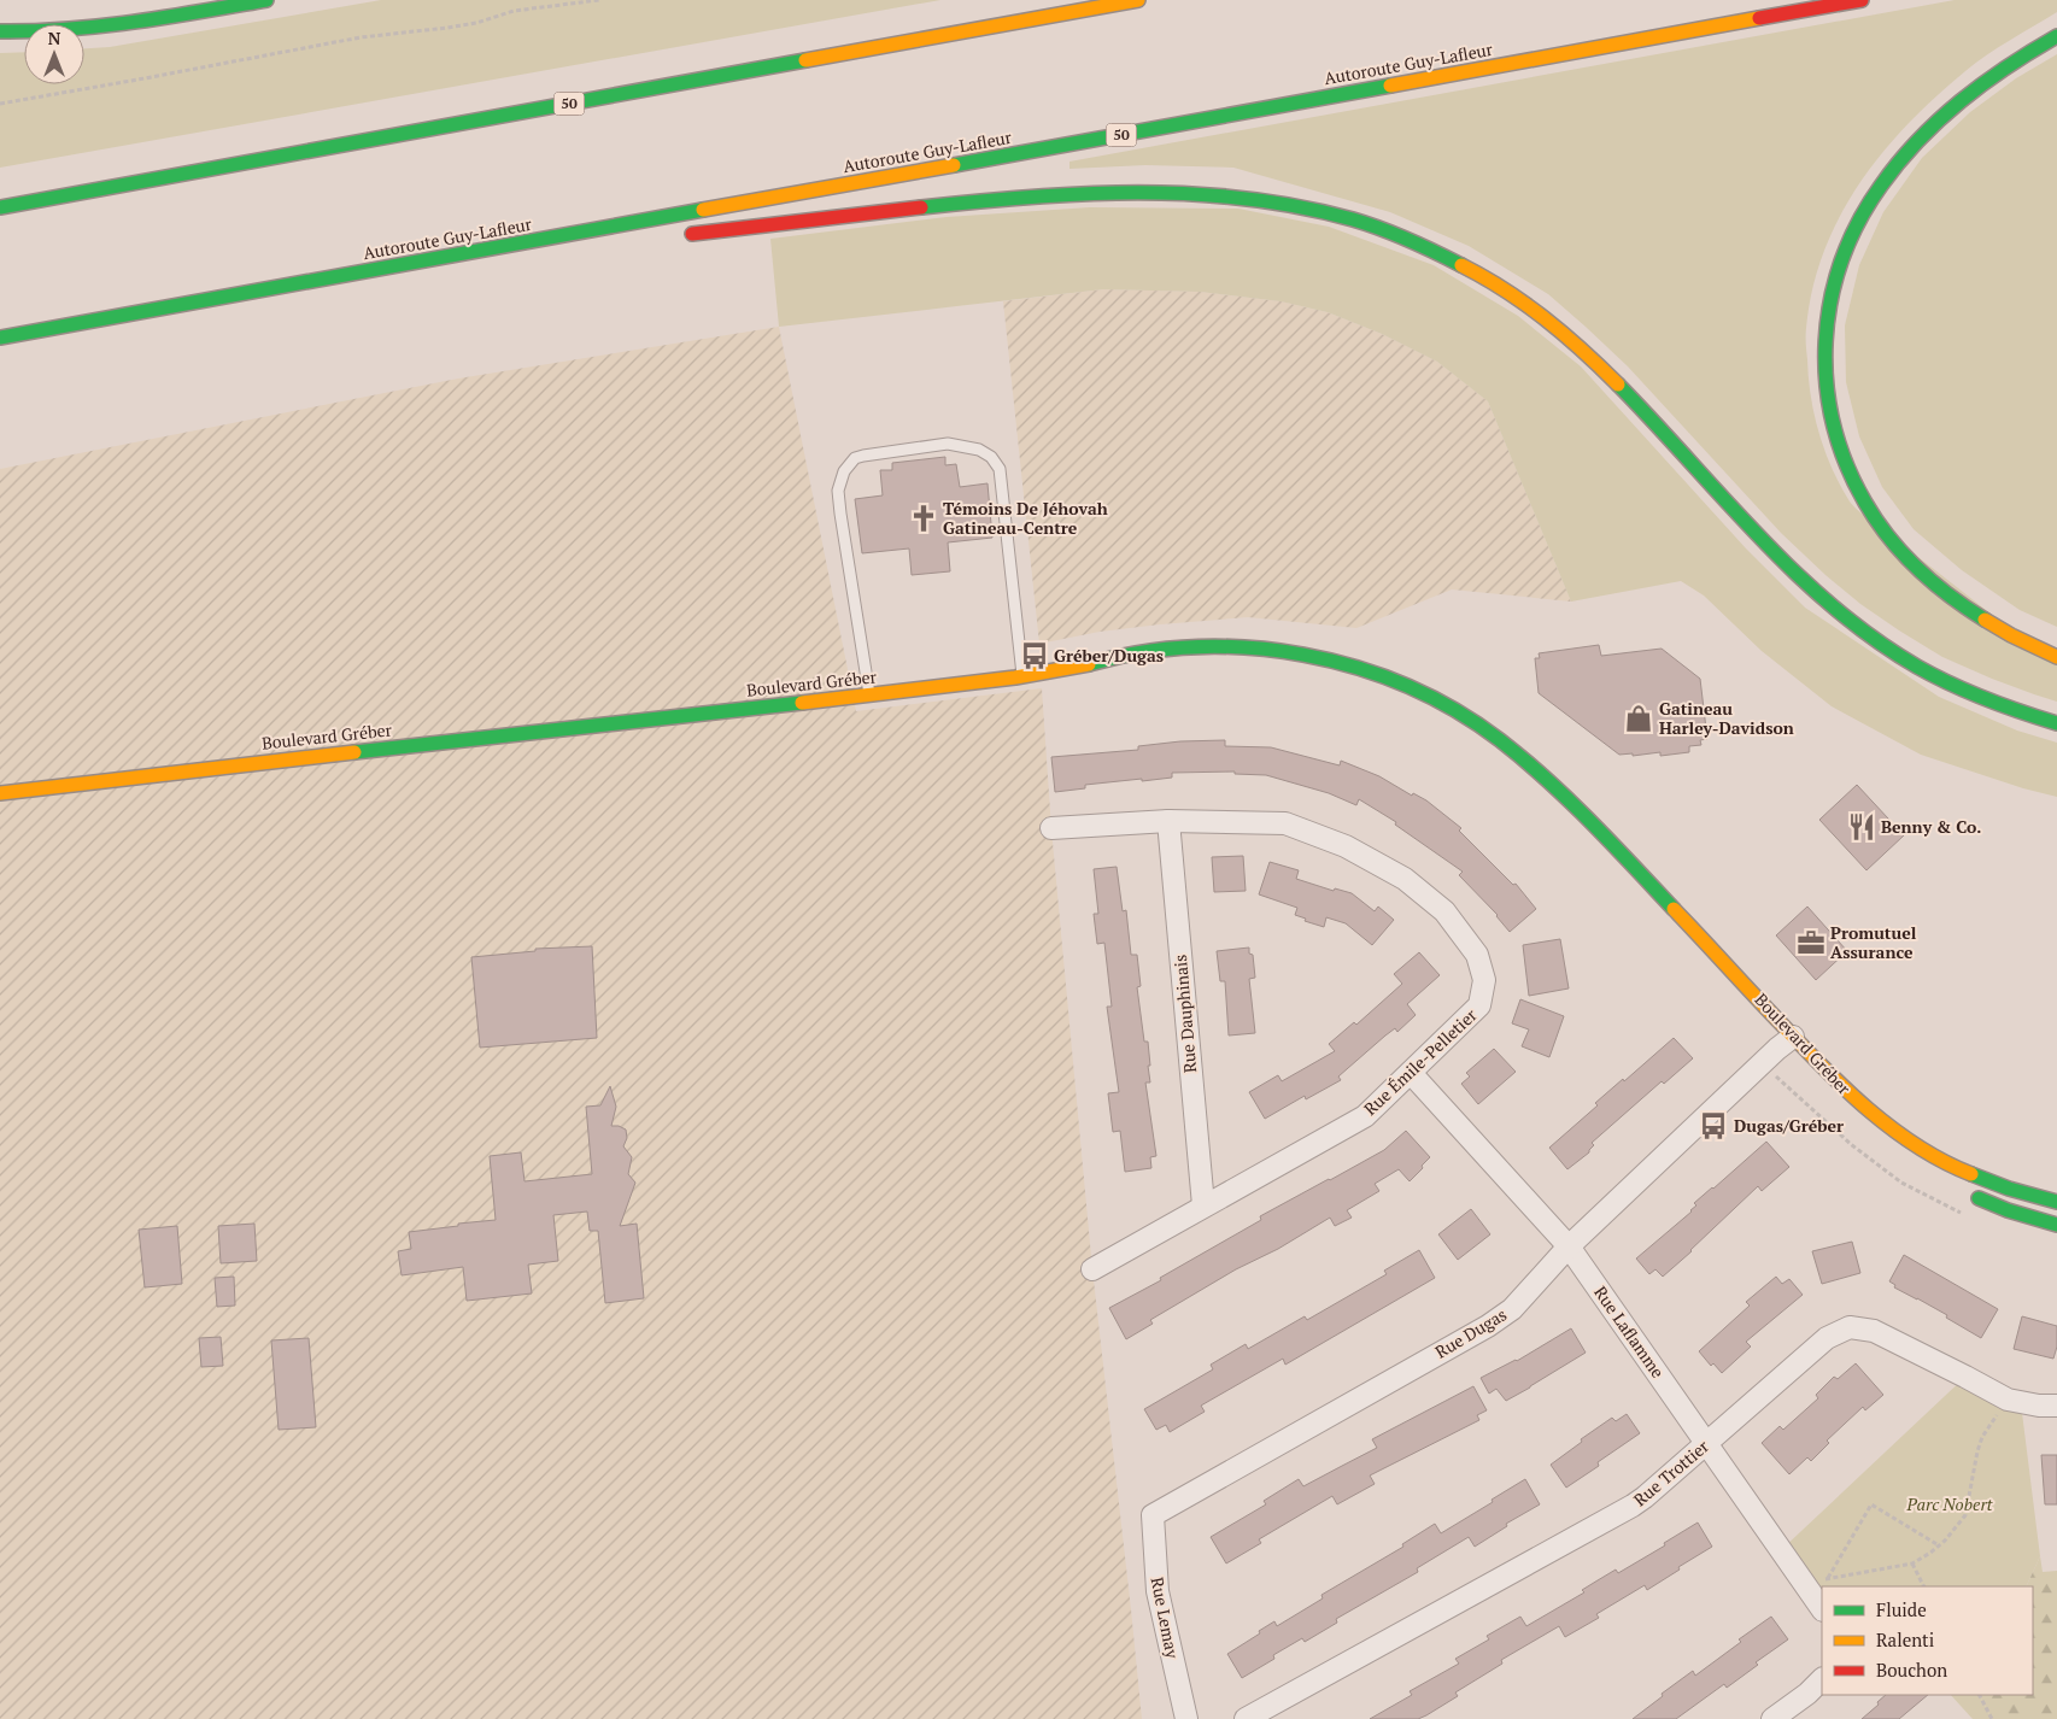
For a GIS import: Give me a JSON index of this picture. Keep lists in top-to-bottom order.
{
  "streets": {
    "main road": ["Autoroute Guy-Lafleur", "50", "Boulevard Gréber"],
    "street": [
      "Rue Dauphinais",
      "Rue Émile-Pelletier",
      "Rue Laflamme",
      "Rue Dugas",
      "Rue Trottier",
      "Rue Lemay"
    ]
  },
  "crossings": [
    ["Boulevard Gréber", "Rue Dugas"],
    ["Rue Dauphinais", "Rue Émile-Pelletier"],
    ["Rue Émile-Pelletier", "Rue Laflamme"],
    ["Rue Laflamme", "Rue Dugas"],
    ["Rue Laflamme", "Rue Trottier"],
    ["Rue Dugas", "Rue Lemay"]
  ],
  "parks": ["Parc Nobert"],
  "places": {
    "church": ["Témoins De Jéhovah Gatineau-Centre"],
    "bus stop": ["Gréber/Dugas", "Dugas/Gréber"],
    "shop": ["Gatineau Harley-Davidson"],
    "restaurant": ["Benny & Co."],
    "office": ["Promutuel Assurance"]
  },
  "legend": ["Fluide", "Ralenti", "Bouchon"],
  "north": "top"
}
